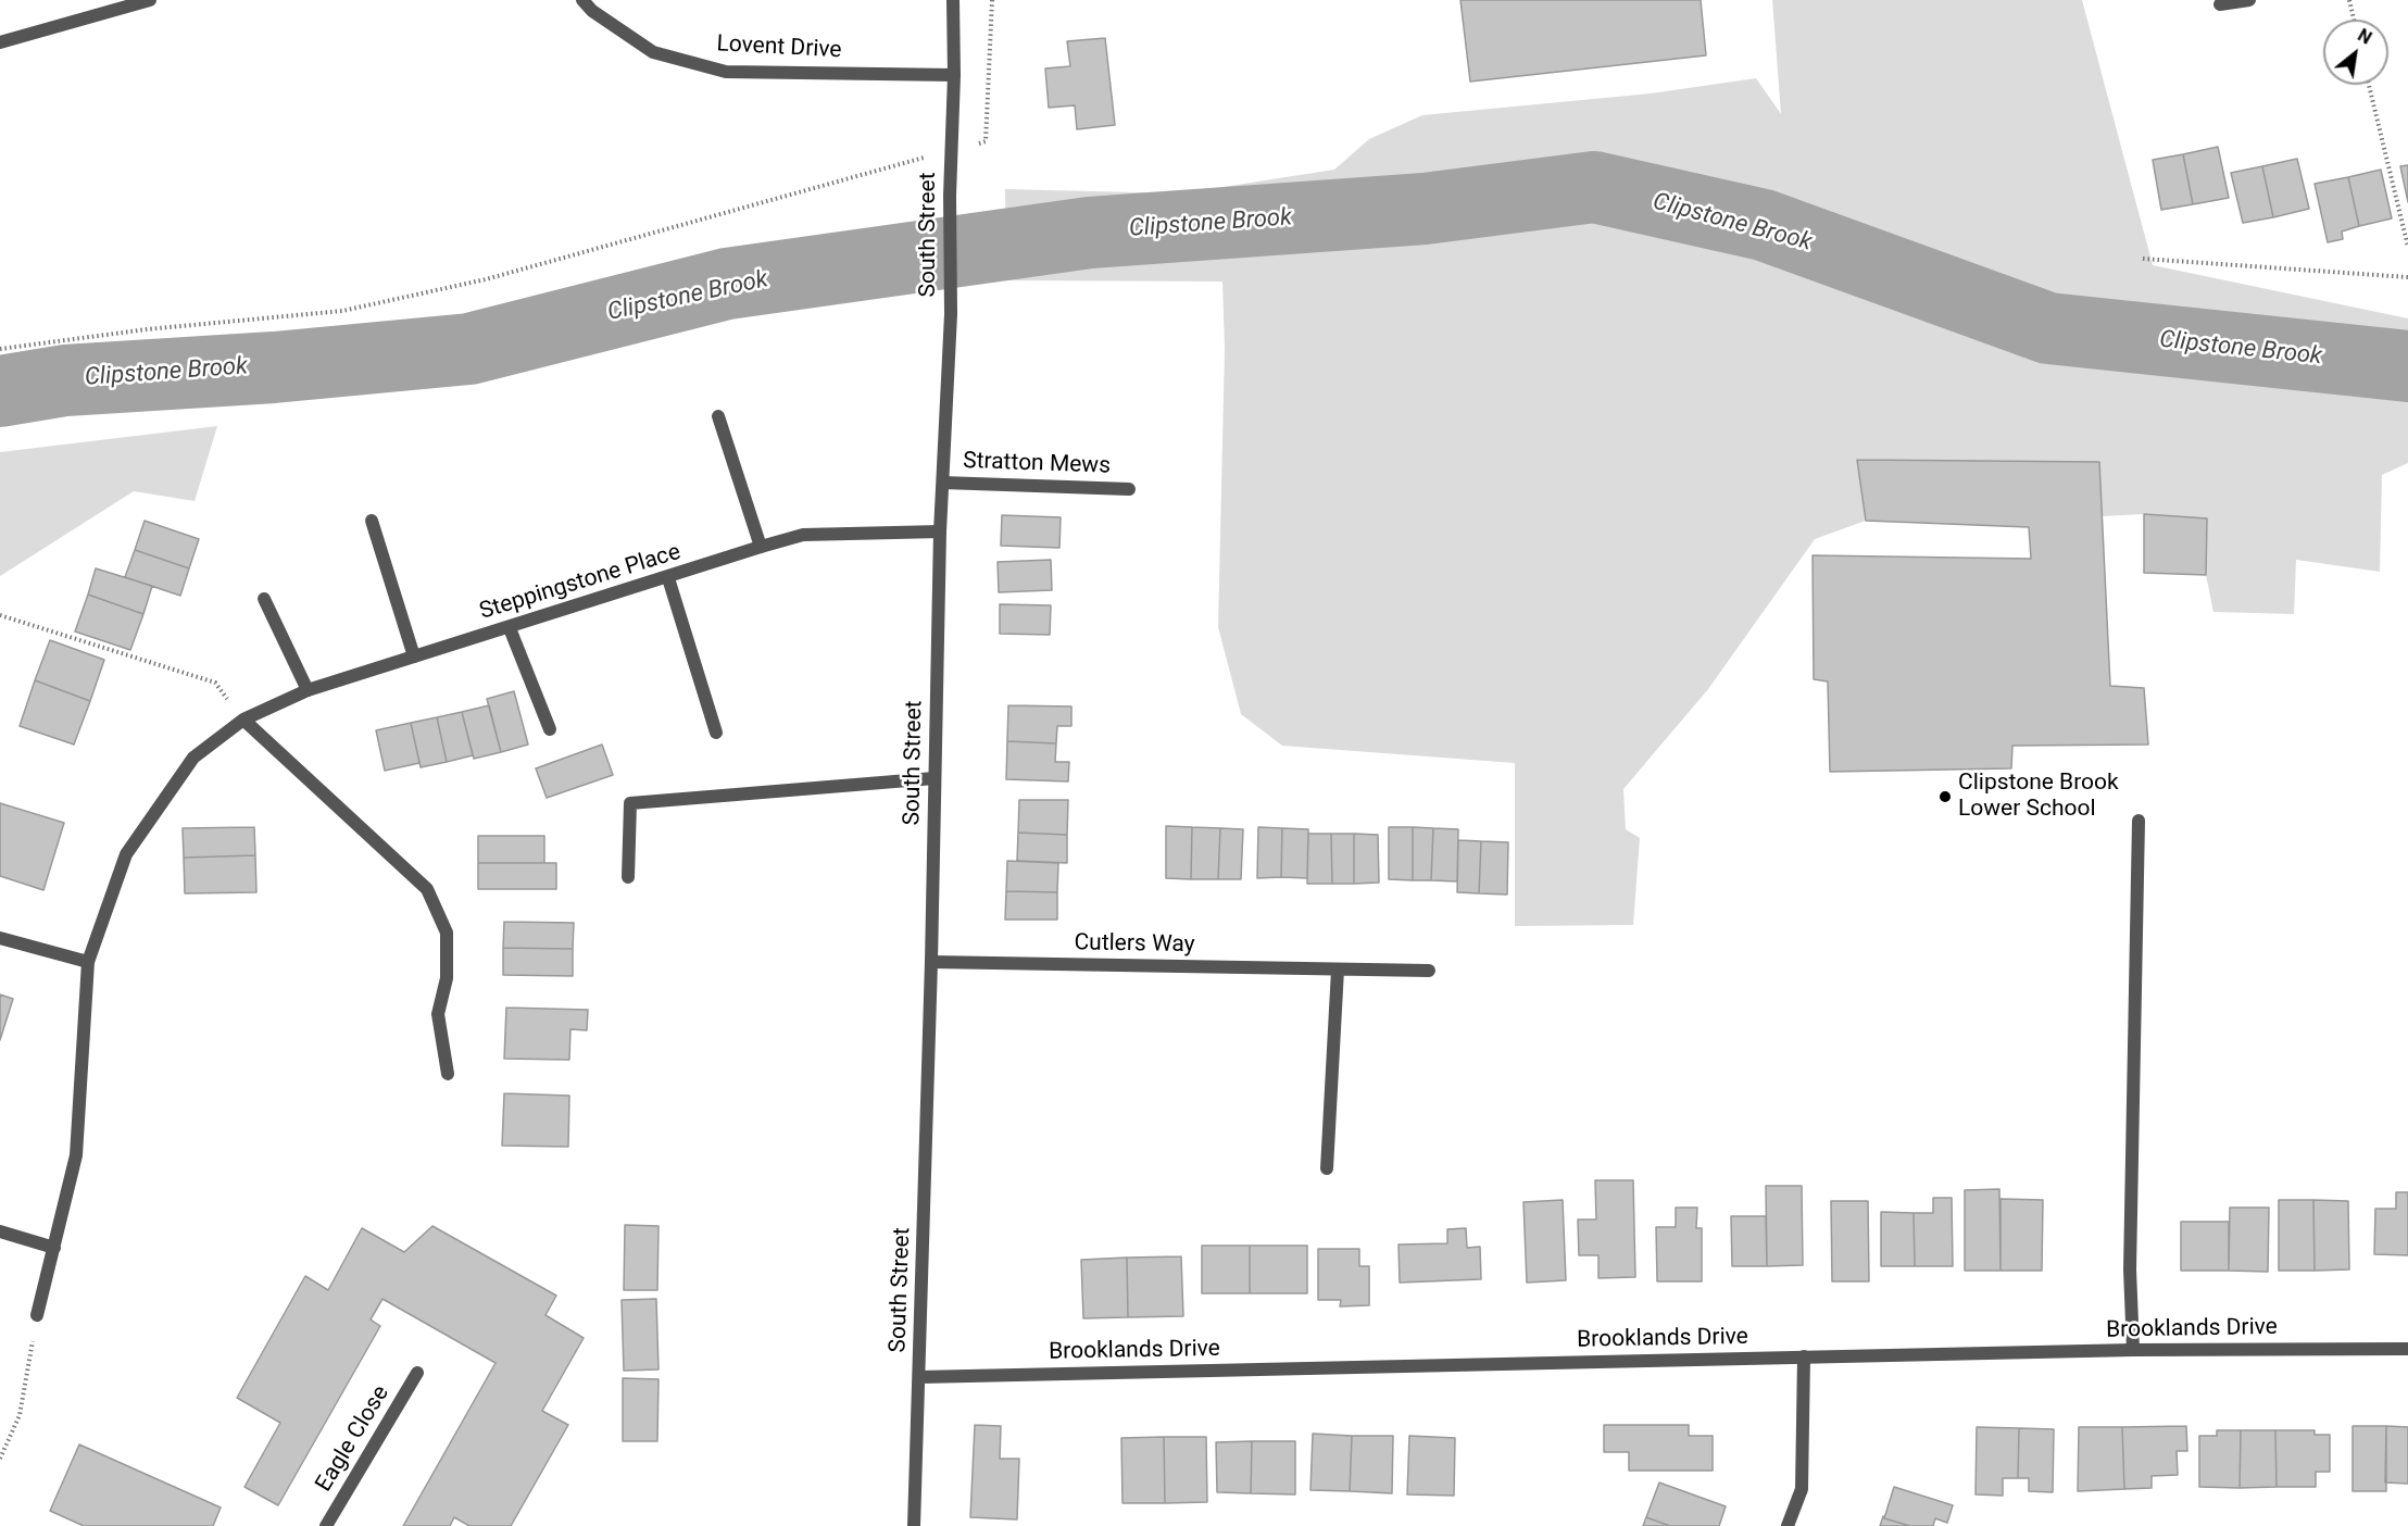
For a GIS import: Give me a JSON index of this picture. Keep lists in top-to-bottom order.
{
  "streets": {
    "street": [
      "Lovent Drive",
      "South Street",
      "Stratton Mews",
      "Steppingstone Place",
      "Cutlers Way",
      "Brooklands Drive",
      "Eagle Close"
    ]
  },
  "crossings": [
    ["Lovent Drive", "South Street"],
    ["South Street", "Stratton Mews"],
    ["South Street", "Steppingstone Place"],
    ["South Street", "Cutlers Way"],
    ["South Street", "Brooklands Drive"]
  ],
  "water": ["Clipstone Brook"],
  "places": ["Clipstone Brook Lower School"],
  "north": "top right"
}
